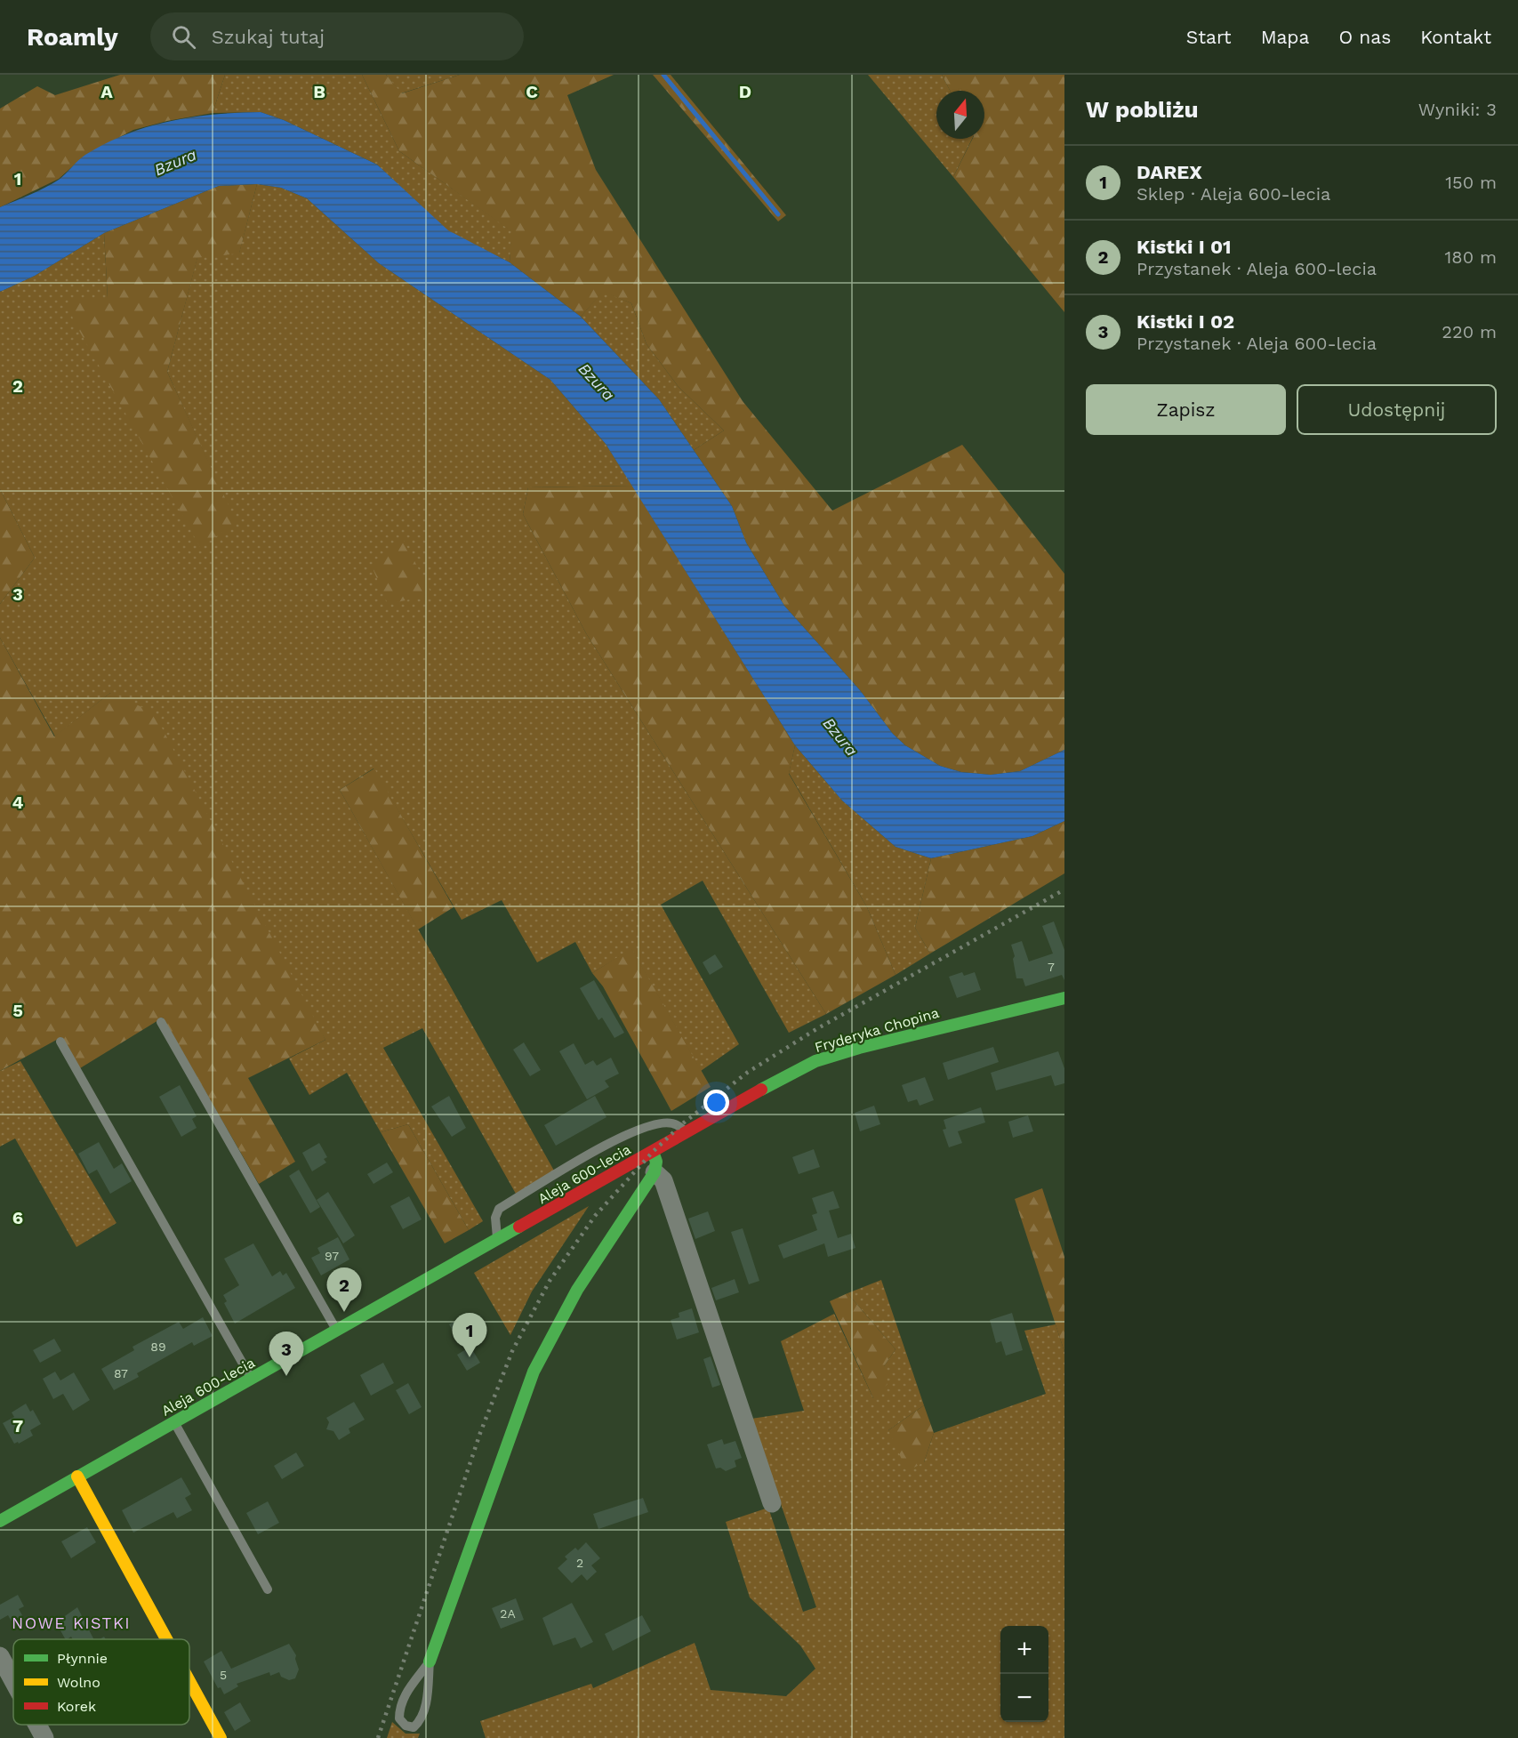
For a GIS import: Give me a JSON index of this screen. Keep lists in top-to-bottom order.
{
  "streets": {
    "main road": ["Fryderyka Chopina", "Aleja 600-lecia"]
  },
  "crossings": [
    ["Fryderyka Chopina", "Aleja 600-lecia"]
  ],
  "districts": ["NOWE KISTKI"],
  "water": ["Bzura"],
  "house_numbers": [
    "7",
    "97",
    "89",
    "87",
    "2",
    "2A",
    "5"
  ],
  "legend": ["Płynnie", "Wolno", "Korek"],
  "north": "top",
  "page": {
    "header": "Roamly",
    "search": "Szukaj tutaj",
    "nav": [
      "Start",
      "Mapa",
      "O nas",
      "Kontakt"
    ],
    "heading": ["W pobliżu", "Wyniki: 3"],
    "list": [
      {
        "mark": "1",
        "name": "DAREX",
        "note": "Sklep · Aleja 600-lecia",
        "value": "150 m"
      },
      {
        "mark": "2",
        "name": "Kistki I 01",
        "note": "Przystanek · Aleja 600-lecia",
        "value": "180 m"
      },
      {
        "mark": "3",
        "name": "Kistki I 02",
        "note": "Przystanek · Aleja 600-lecia",
        "value": "220 m"
      }
    ],
    "buttons": ["Zapisz", "Udostępnij"],
    "pins": ["2", "1", "3"],
    "map_buttons": ["+", "−"]
  },
  "grid": {
    "columns": [
      "A",
      "B",
      "C",
      "D"
    ],
    "rows": [
      "1",
      "2",
      "3",
      "4",
      "5",
      "6",
      "7"
    ]
  }
}
